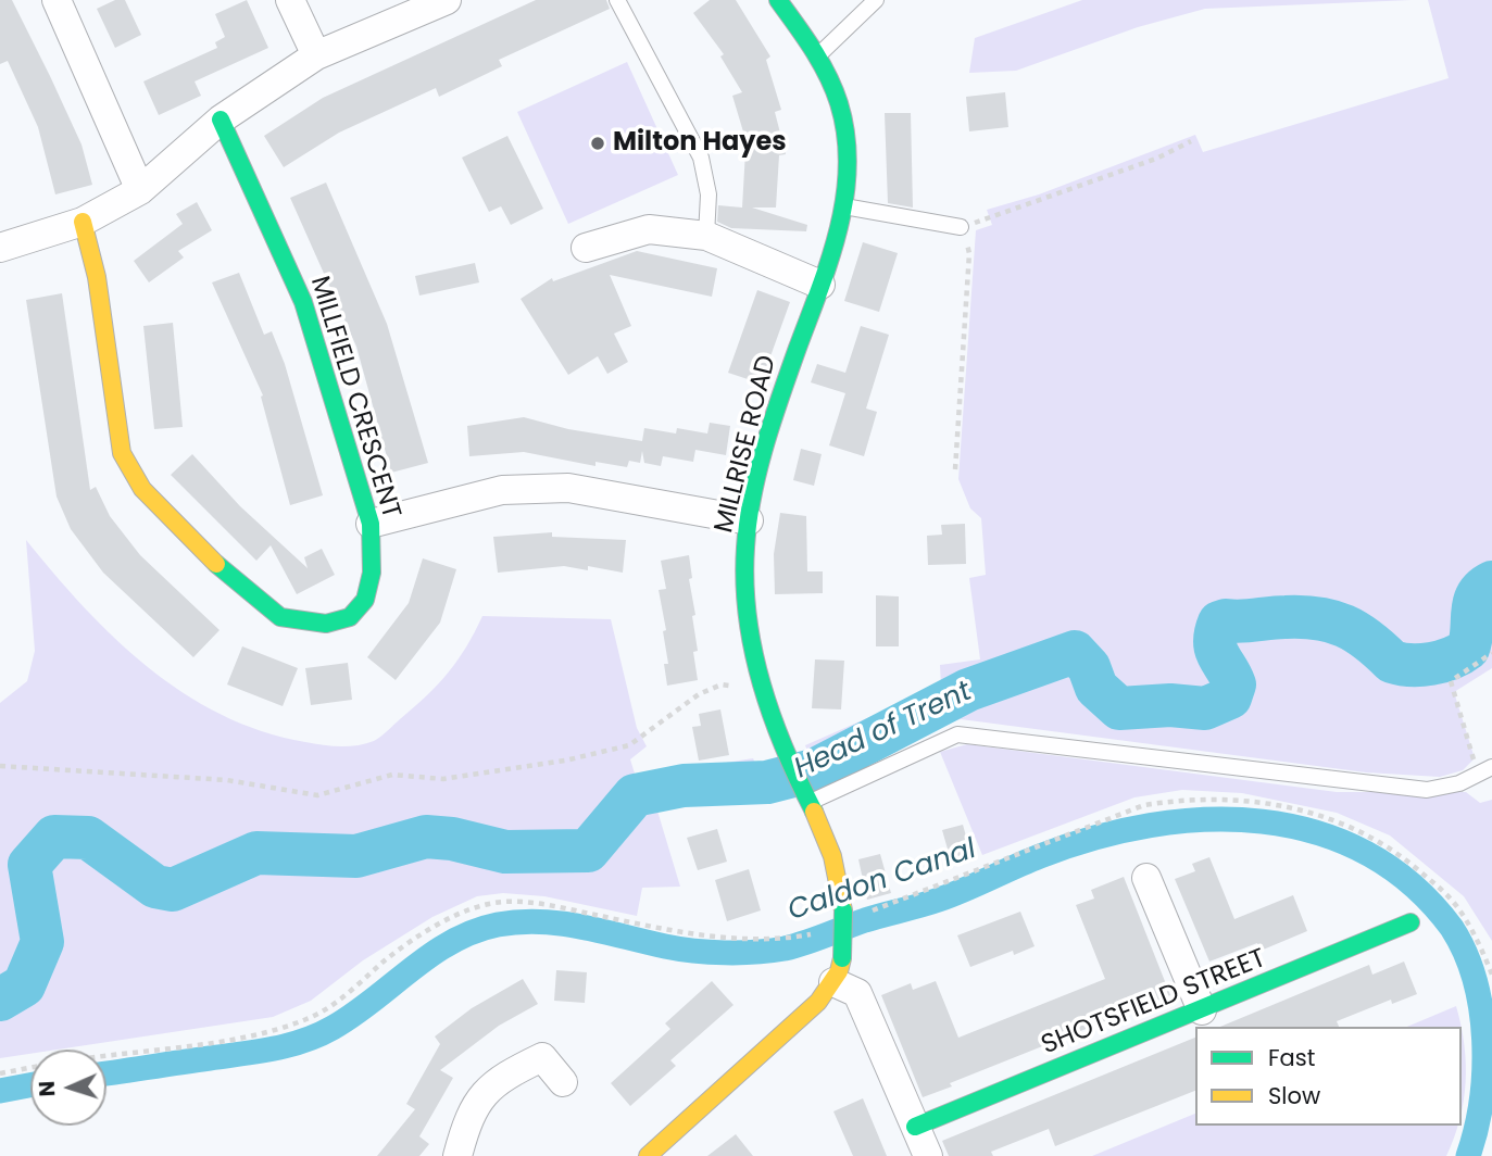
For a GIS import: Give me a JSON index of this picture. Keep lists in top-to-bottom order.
{
  "streets": {
    "street": ["MILLFIELD CRESCENT", "MILLRISE ROAD", "SHOTSFIELD STREET"]
  },
  "water": ["Head of Trent", "Caldon Canal"],
  "places": ["Milton Hayes"],
  "legend": ["Fast", "Slow"],
  "north": "left"
}
